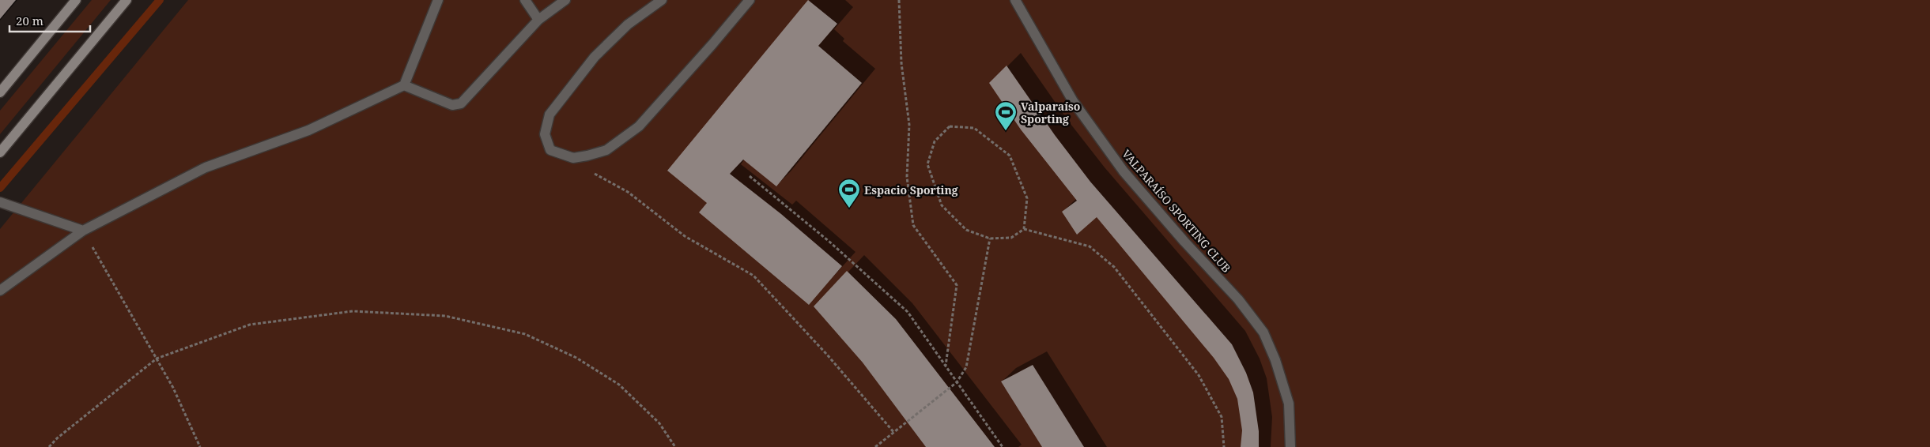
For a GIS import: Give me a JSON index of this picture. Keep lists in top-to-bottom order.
{
  "streets": {
    "lane": ["VALPARAÍSO SPORTING CLUB"]
  },
  "places": {
    "sports": ["Valparaíso Sporting", "Espacio Sporting"]
  },
  "scale_bar": "20 m"
}
